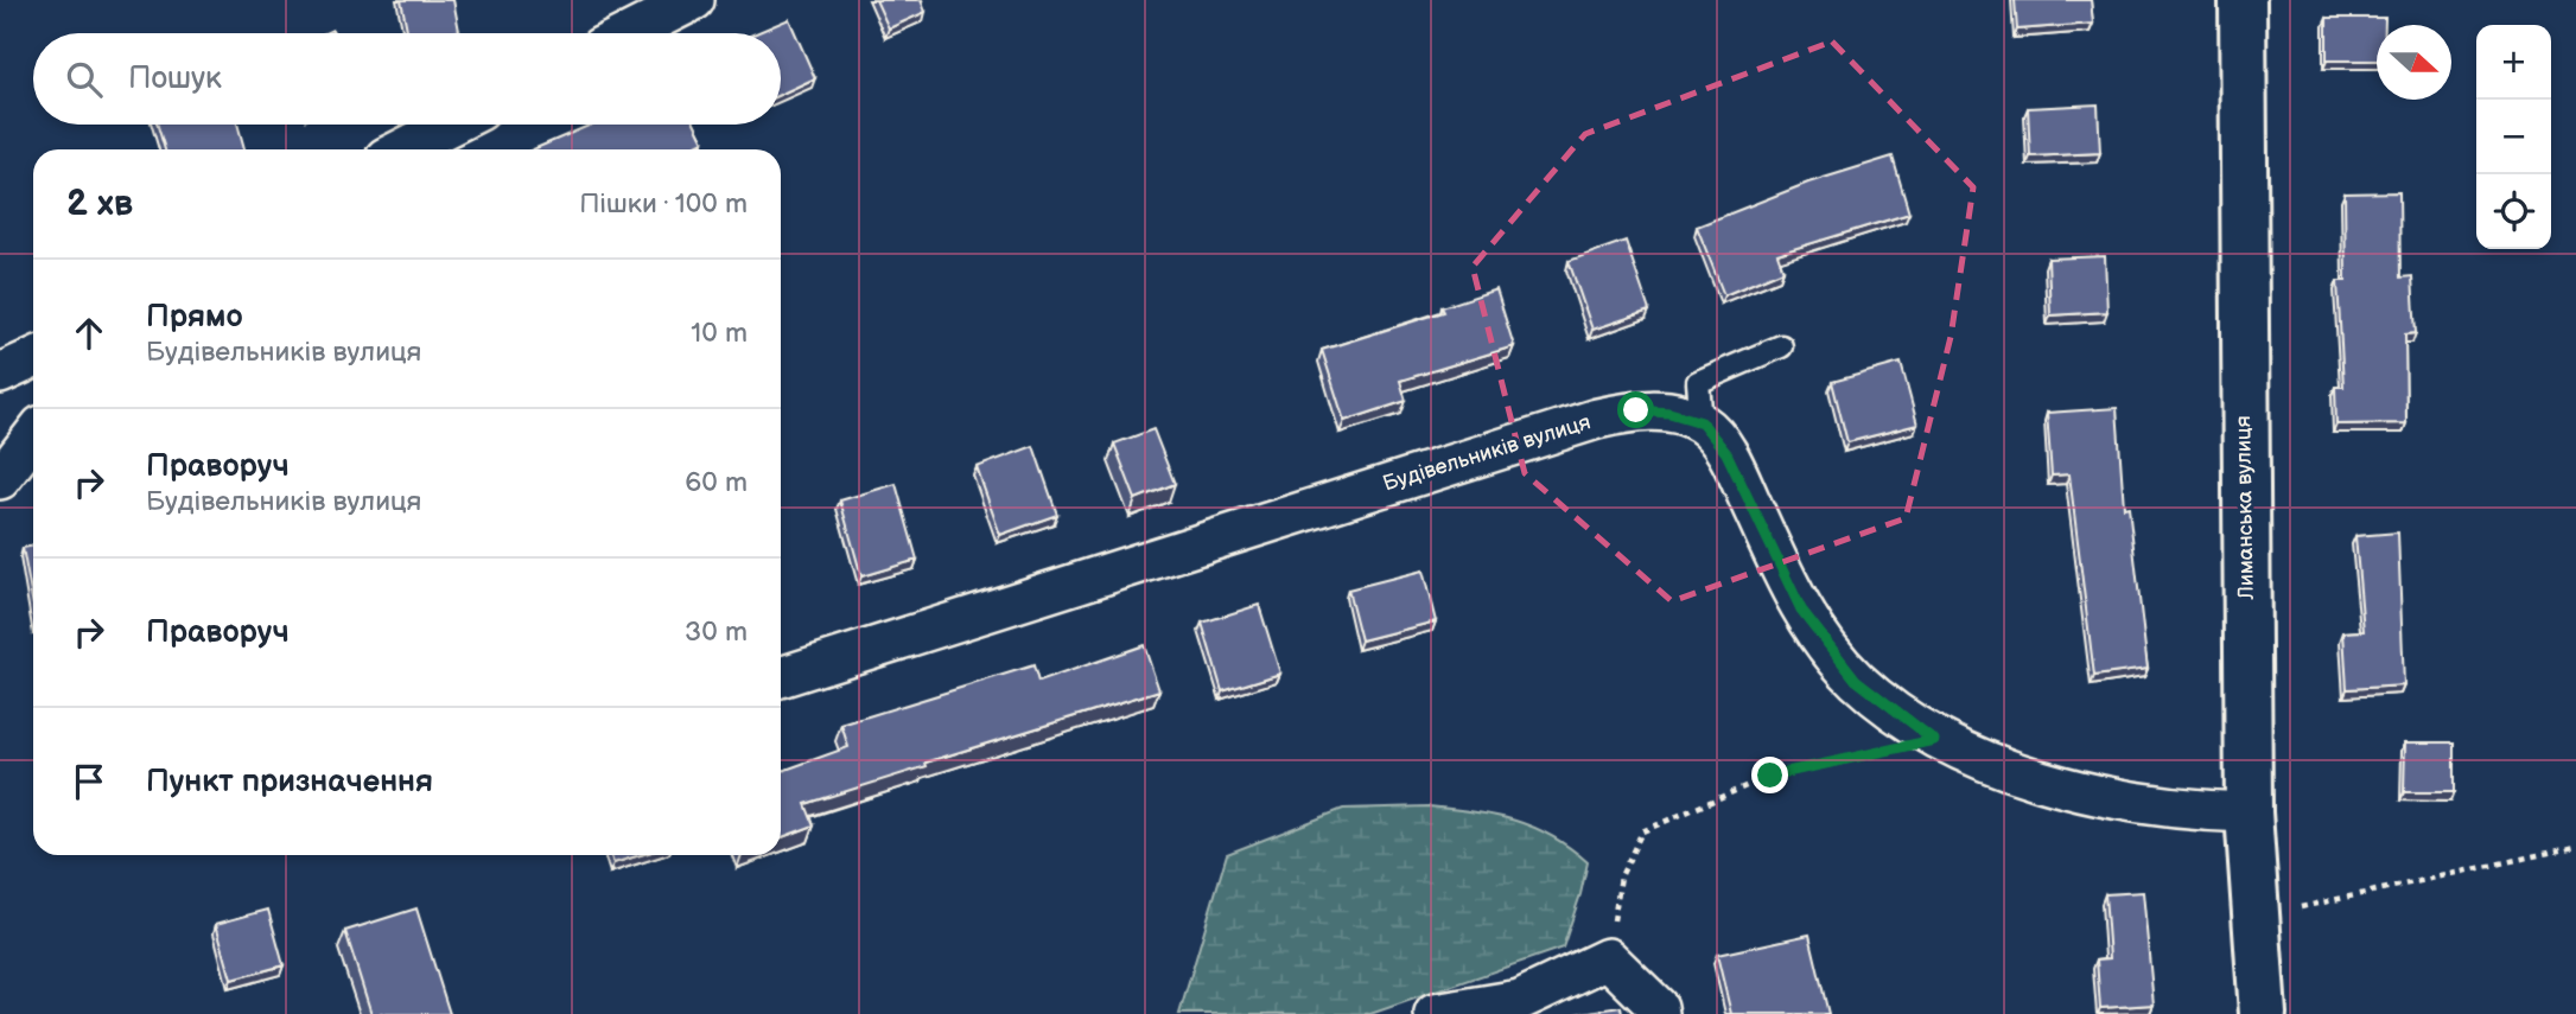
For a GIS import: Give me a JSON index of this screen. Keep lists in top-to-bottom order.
{
  "streets": {
    "street": ["Будівельників вулиця", "Лиманська вулиця"]
  },
  "north": "right",
  "page": {
    "map_buttons": ["+", "−"],
    "search": "Пошук",
    "heading": ["2 хв", "Пішки · 100 m"],
    "list": [
      ["Прямо", "Будівельників вулиця", "10 m"],
      ["Праворуч", "Будівельників вулиця", "60 m"],
      ["Праворуч", "30 m"],
      "Пункт призначення"
    ]
  }
}
